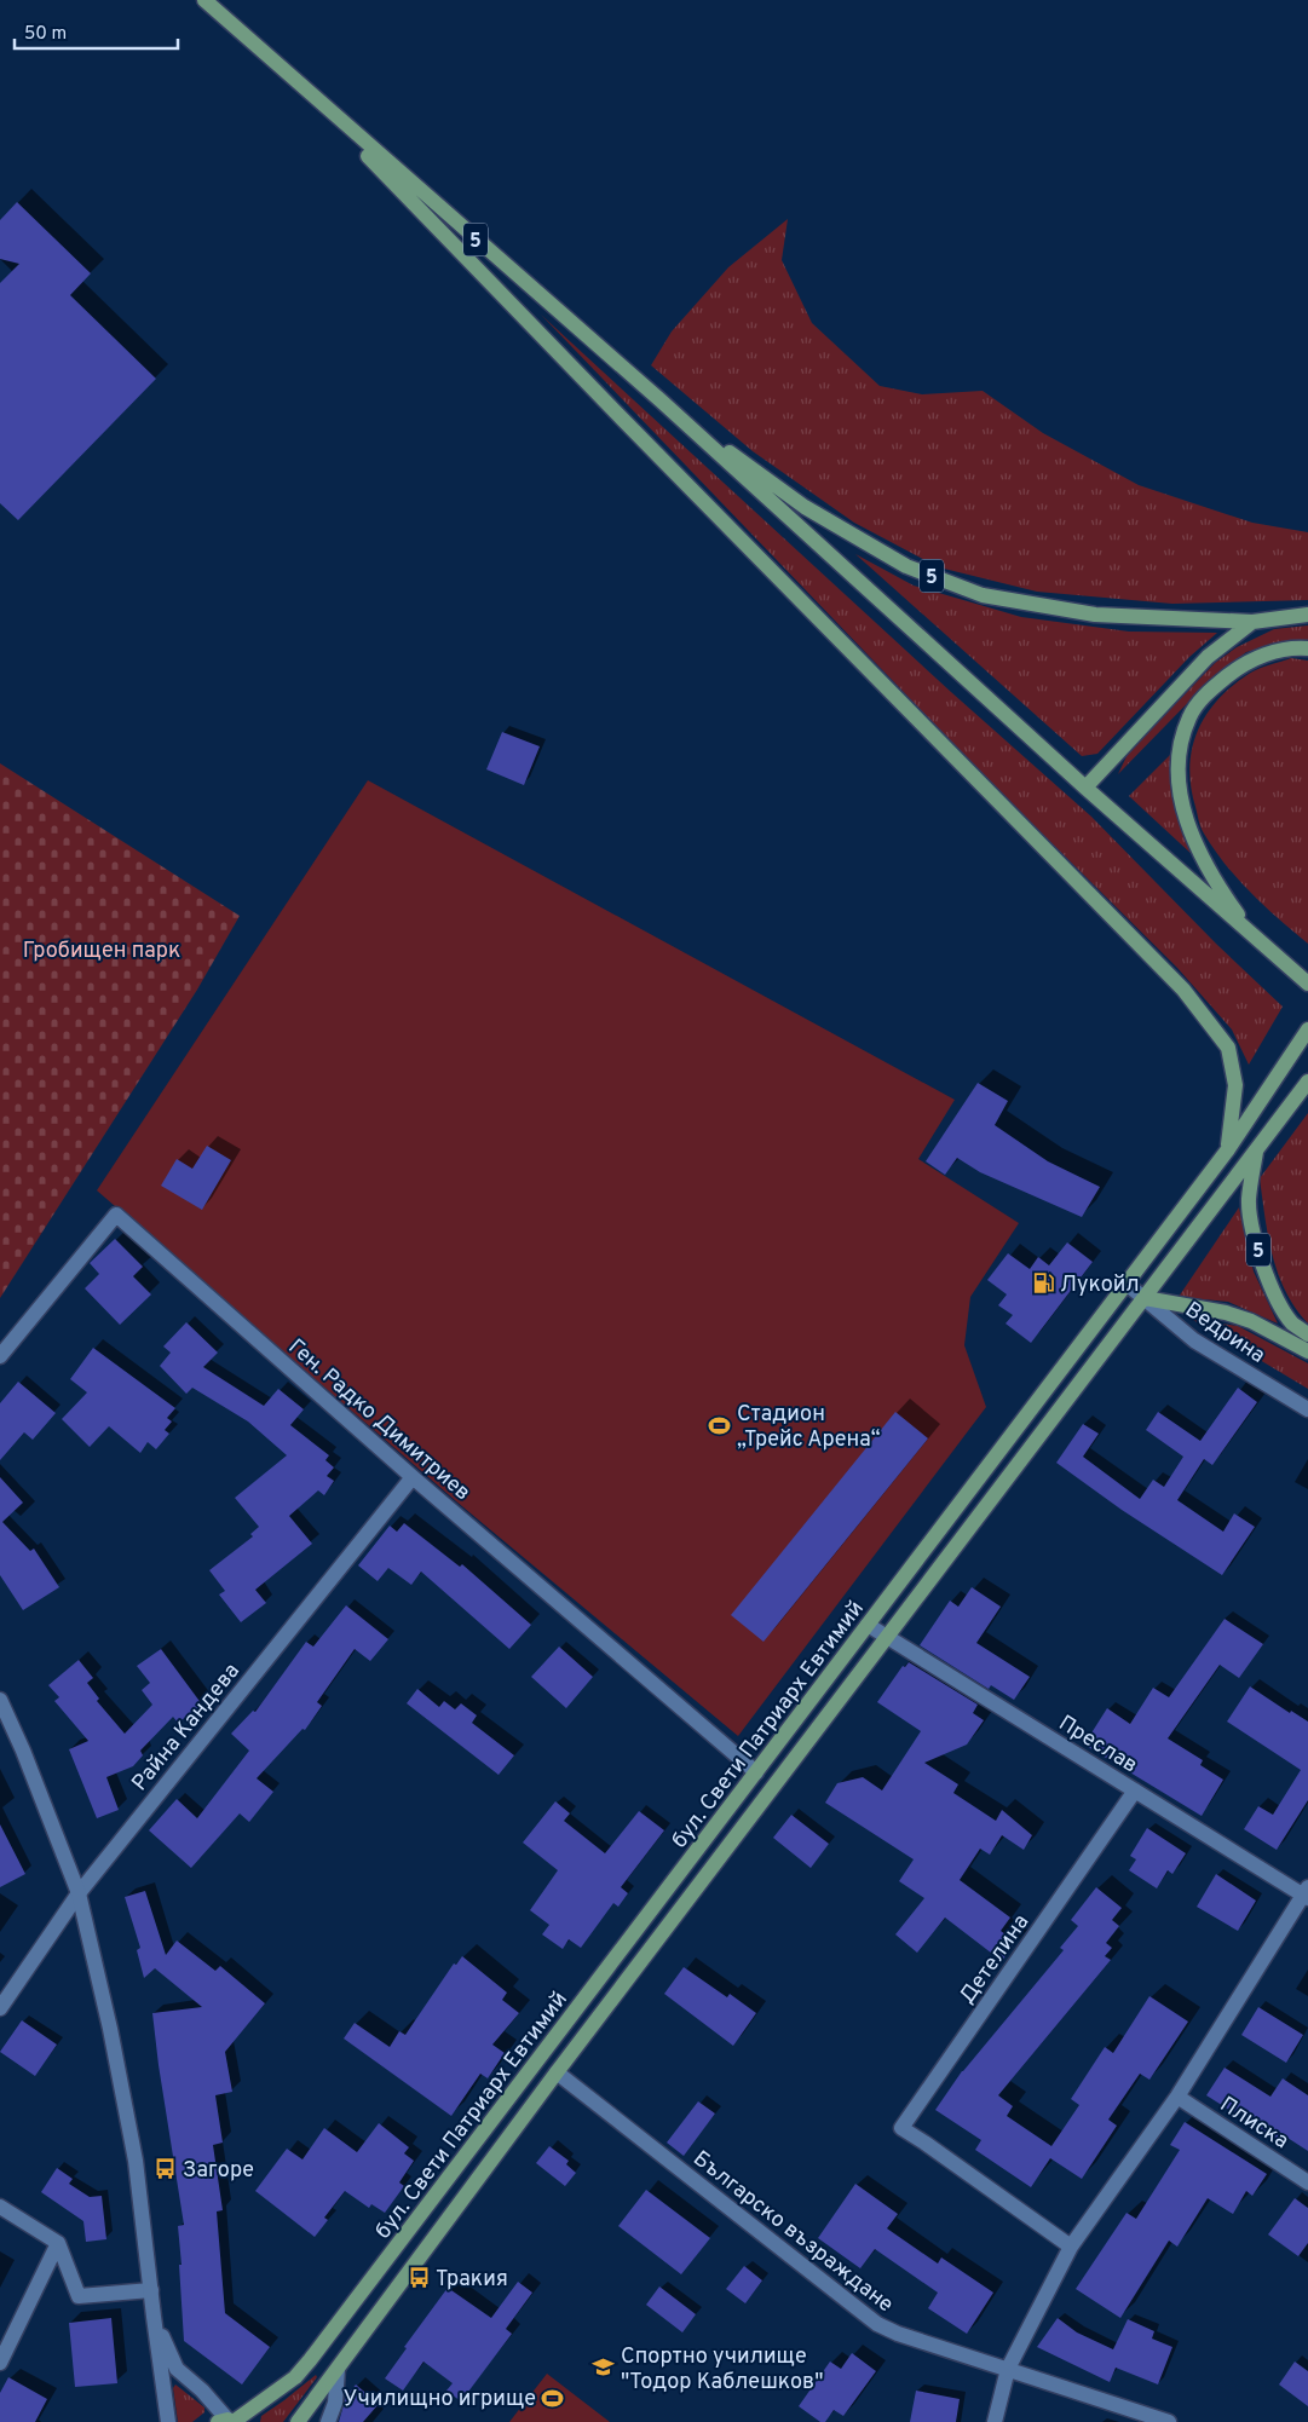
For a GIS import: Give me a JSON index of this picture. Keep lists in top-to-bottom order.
{
  "streets": {
    "main road": ["5", "бул. Свети Патриарх Евтимий"],
    "street": [
      "Ведрина",
      "Ген. Радко Димитриев",
      "Райна Кандева",
      "Преслав",
      "Детелина",
      "Плиска",
      "Българско възраждане"
    ]
  },
  "crossings": [
    ["5", "бул. Свети Патриарх Евтимий"],
    ["Ведрина", "бул. Свети Патриарх Евтимий"],
    ["Ген. Радко Димитриев", "бул. Свети Патриарх Евтимий"],
    ["Ген. Радко Димитриев", "Райна Кандева"],
    ["бул. Свети Патриарх Евтимий", "Преслав"],
    ["бул. Свети Патриарх Евтимий", "Българско възраждане"],
    ["Преслав", "Детелина"]
  ],
  "parks": ["Гробищен парк"],
  "places": {
    "fuel station": ["Лукойл"],
    "sports": ["Стадион „Трейс Арена“", "Училищно игрище"],
    "bus stop": ["Загоре", "Тракия"],
    "school or university": ["Спортно училище \"Тодор Каблешков\""]
  },
  "scale_bar": "50 m"
}
